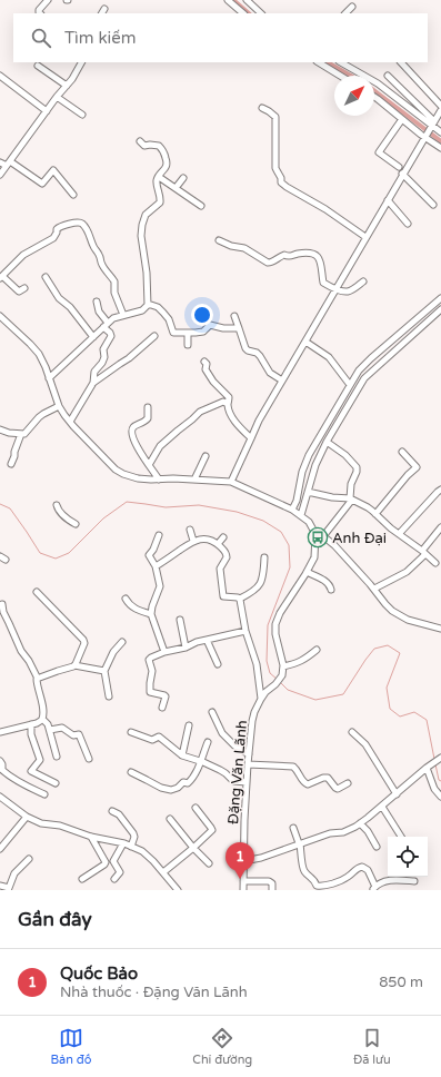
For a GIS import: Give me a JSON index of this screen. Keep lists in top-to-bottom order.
{
  "streets": {
    "street": ["Đặng Văn Lãnh"]
  },
  "places": {
    "bus stop": ["Anh Đại"]
  },
  "north": "top right",
  "page": {
    "search": "Tìm kiếm",
    "pins": "1",
    "heading": "Gần đây",
    "list": [
      {
        "mark": "1",
        "name": "Quốc Bảo",
        "note": "Nhà thuốc · Đặng Văn Lãnh",
        "value": "850 m"
      }
    ],
    "nav": ["Bản đồ", "Chỉ đường", "Đã lưu"]
  }
}
